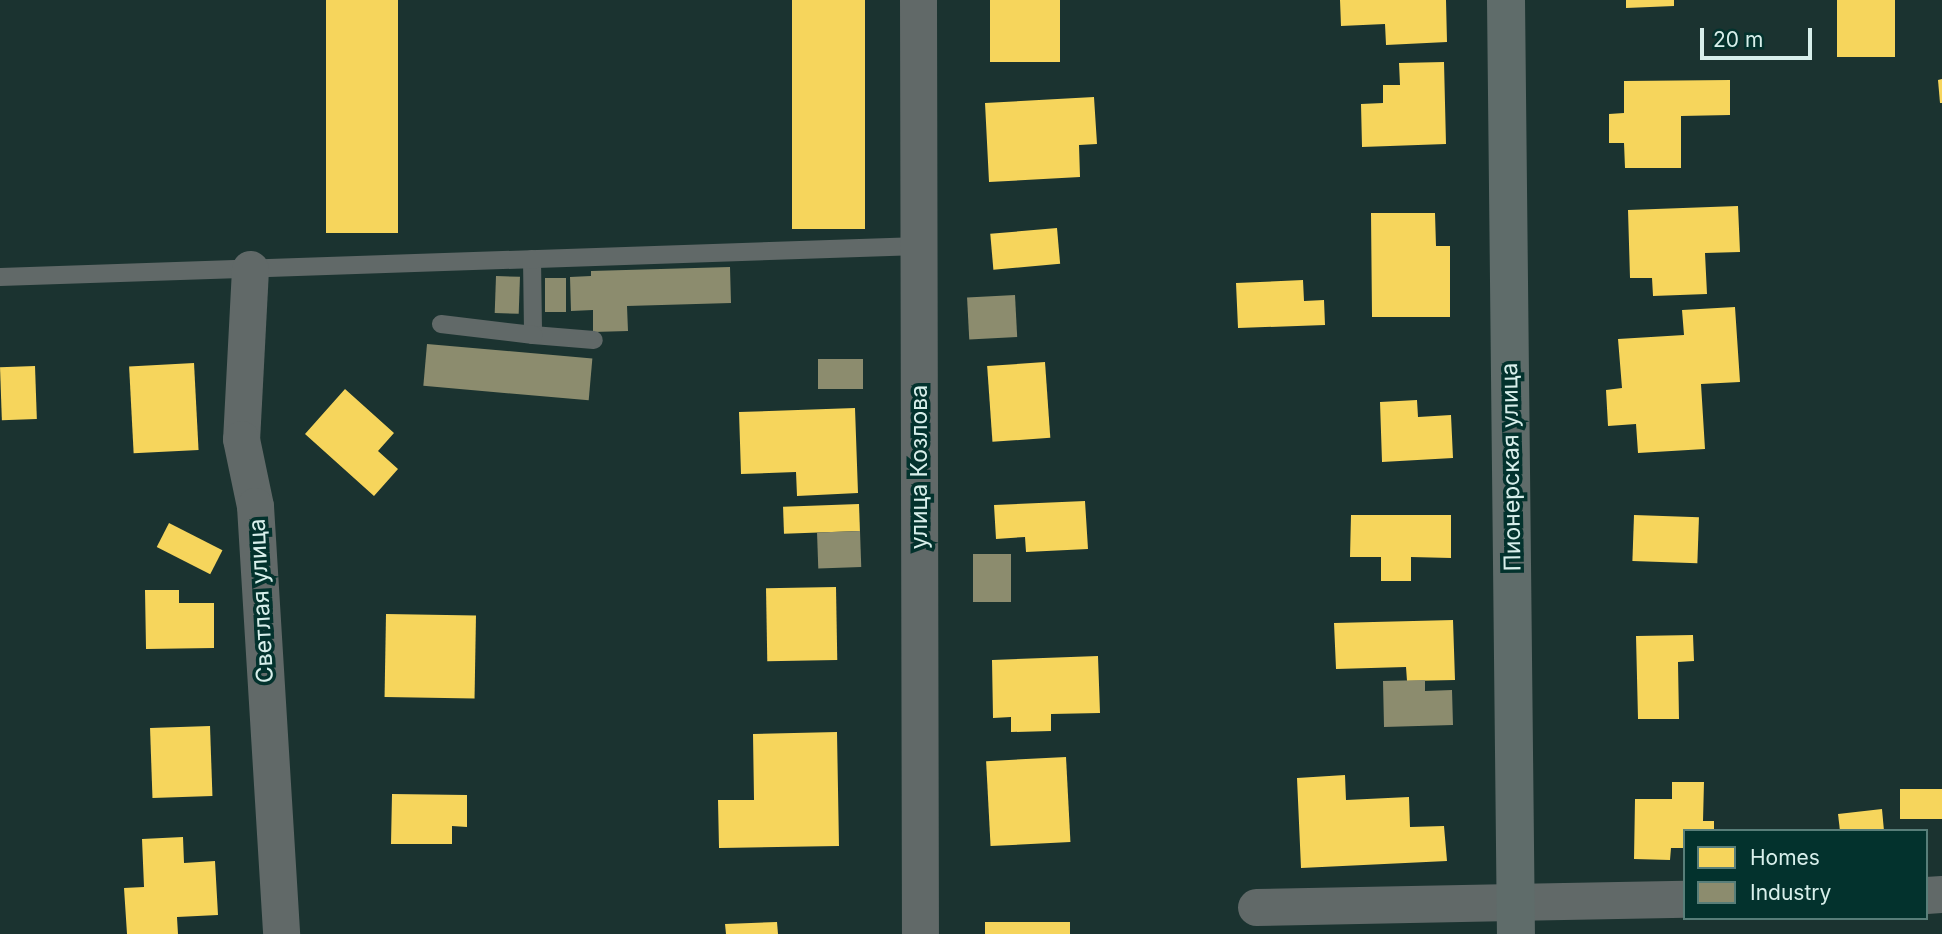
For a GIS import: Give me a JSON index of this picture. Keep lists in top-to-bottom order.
{
  "streets": {
    "street": ["улица Козлова", "Пионерская улица", "Светлая улица"]
  },
  "legend": ["Homes", "Industry"],
  "scale_bar": "20 m"
}
